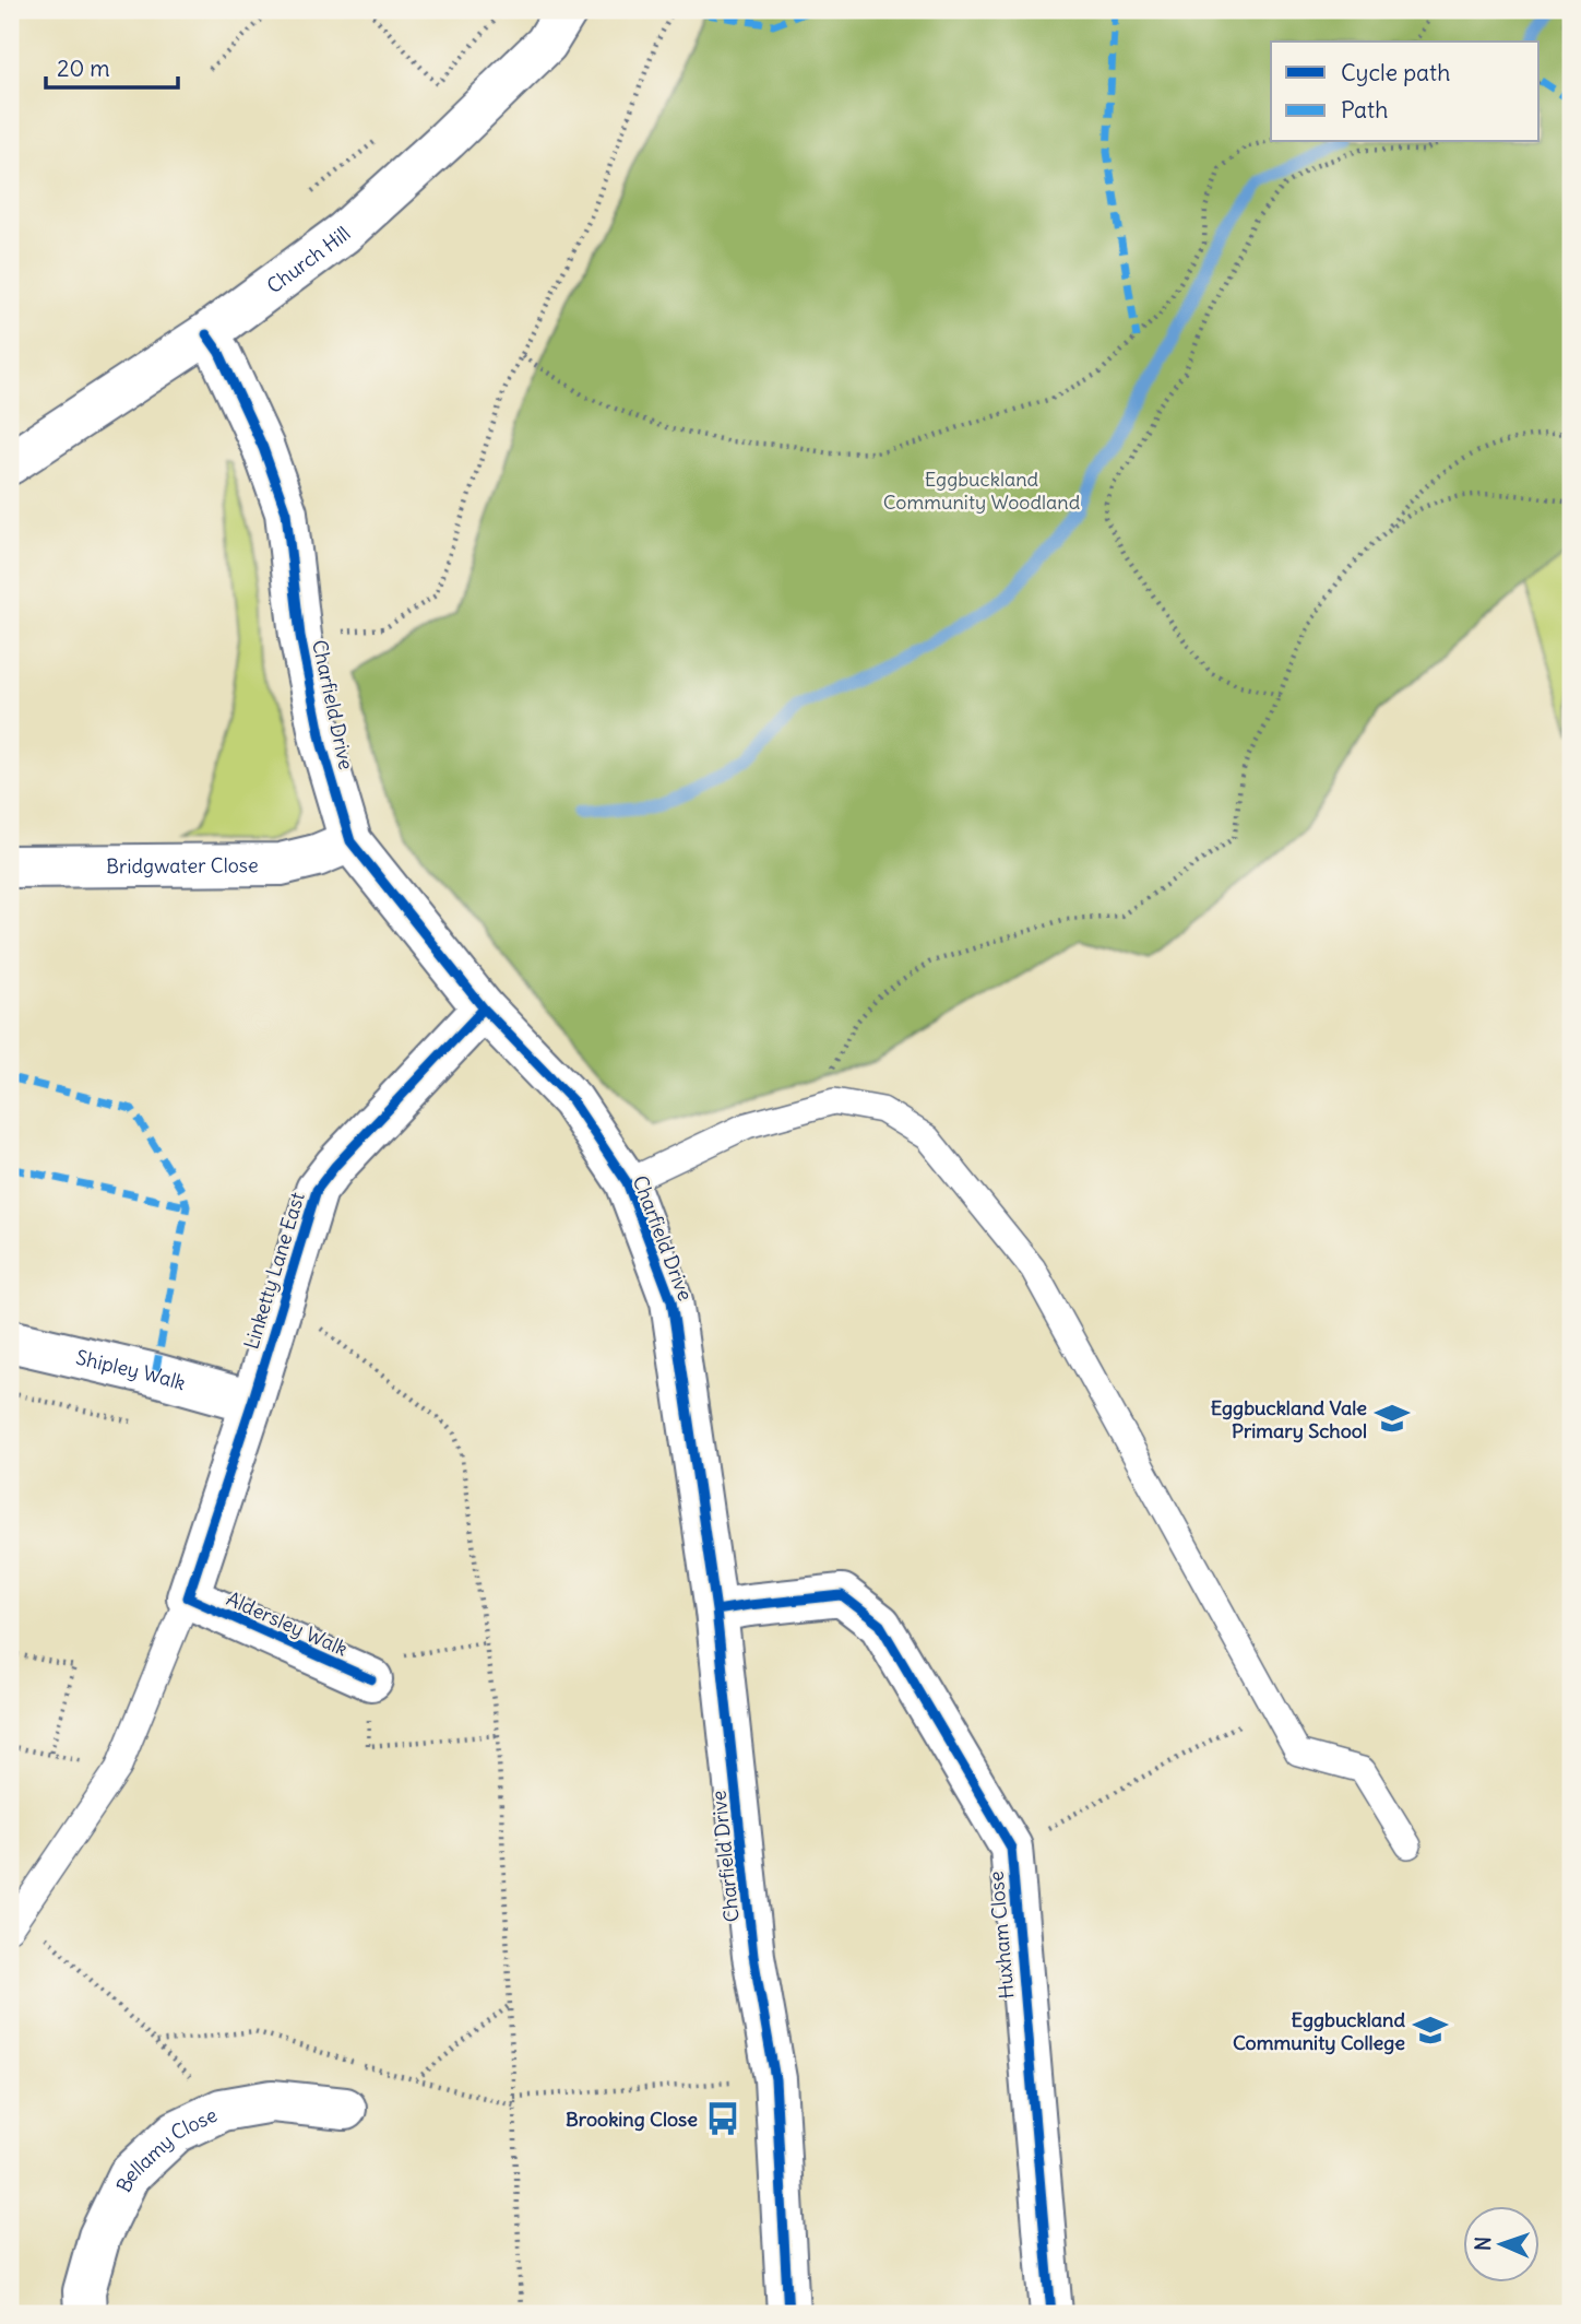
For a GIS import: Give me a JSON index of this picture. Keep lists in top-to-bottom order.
{
  "streets": {
    "street": [
      "Church Hill",
      "Charfield Drive",
      "Bridgwater Close",
      "Linketty Lane East",
      "Shipley Walk",
      "Aldersley Walk",
      "Huxham Close",
      "Bellamy Close"
    ]
  },
  "crossings": [
    ["Church Hill", "Charfield Drive"],
    ["Charfield Drive", "Bridgwater Close"],
    ["Charfield Drive", "Linketty Lane East"],
    ["Charfield Drive", "Huxham Close"],
    ["Linketty Lane East", "Shipley Walk"],
    ["Linketty Lane East", "Aldersley Walk"]
  ],
  "parks": ["Eggbuckland Community Woodland"],
  "places": {
    "school or university": ["Eggbuckland Vale Primary School", "Eggbuckland Community College"],
    "bus stop": ["Brooking Close"]
  },
  "legend": ["Cycle path", "Path"],
  "scale_bar": "20 m",
  "north": "left"
}
